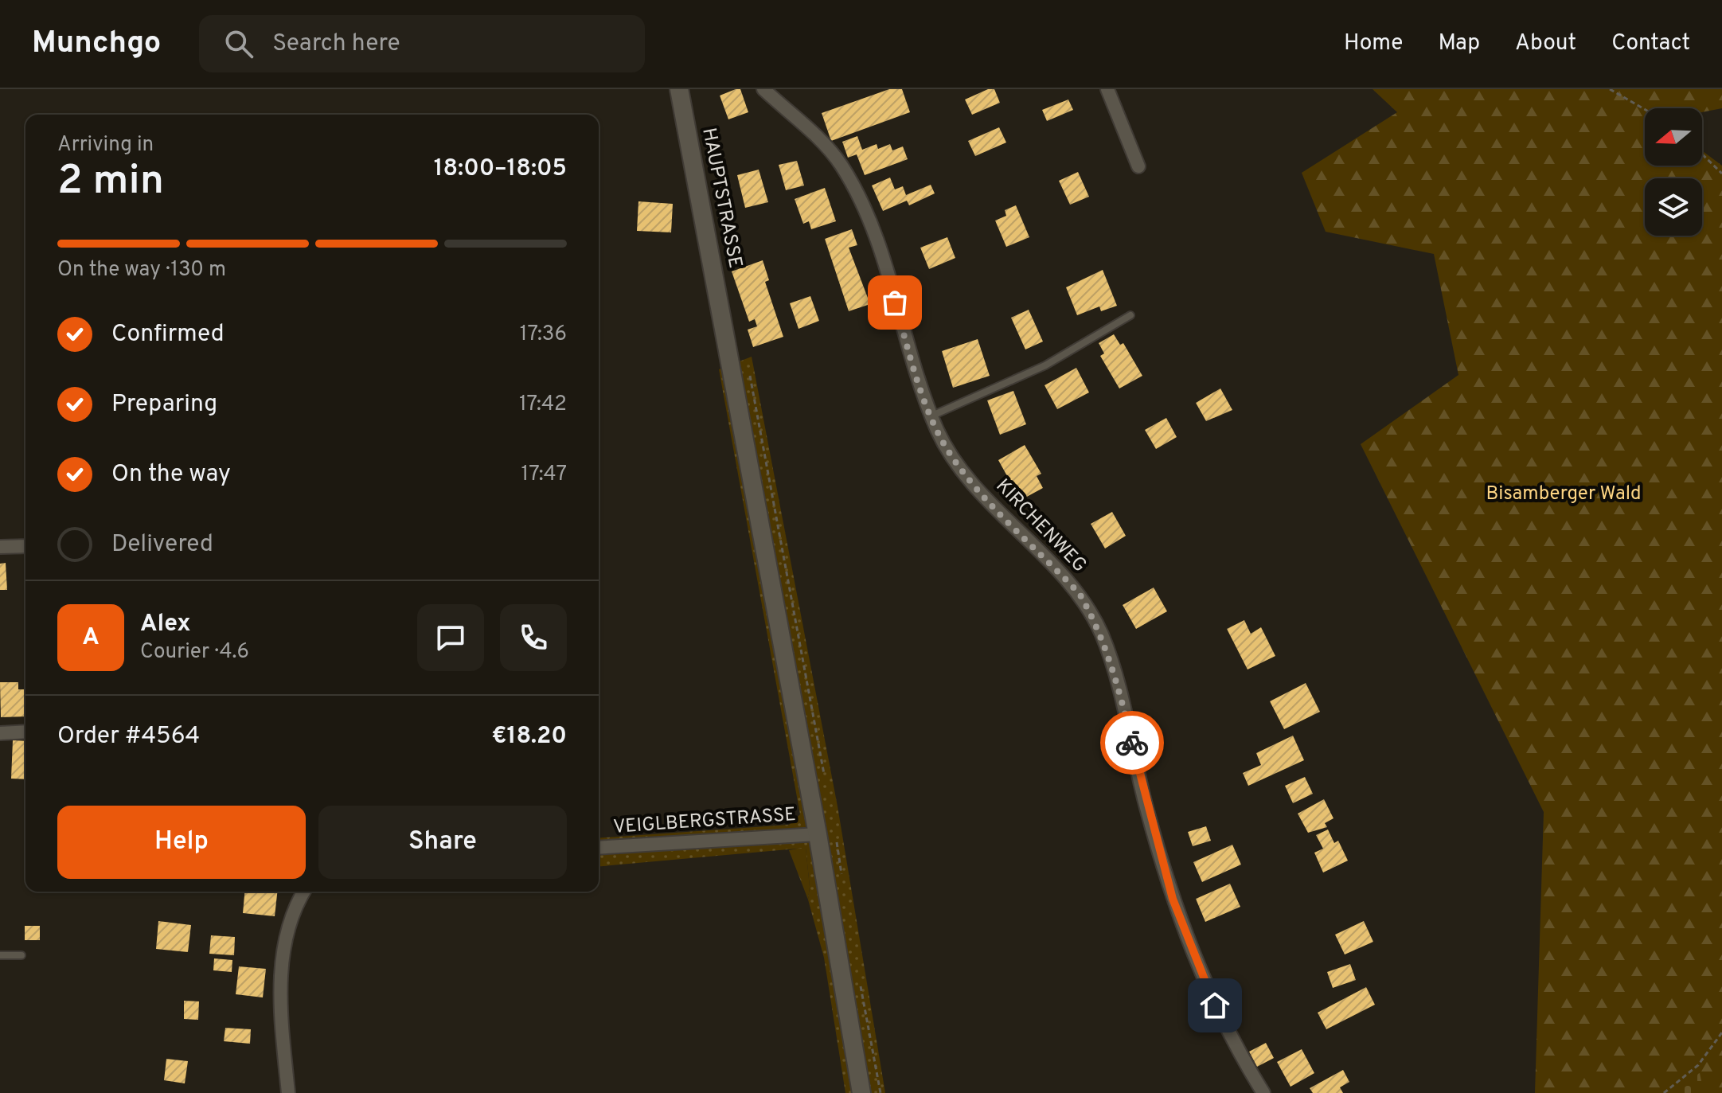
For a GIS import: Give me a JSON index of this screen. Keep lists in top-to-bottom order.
{
  "streets": {
    "main road": ["HAUPTSTRASSE"],
    "street": ["KIRCHENWEG", "VEIGLBERGSTRASSE"]
  },
  "crossings": [
    ["HAUPTSTRASSE", "VEIGLBERGSTRASSE"]
  ],
  "parks": ["Bisamberger Wald"],
  "north": "left",
  "page": {
    "header": "Munchgo",
    "search": "Search here",
    "nav": [
      "Home",
      "Map",
      "About",
      "Contact"
    ],
    "heading": ["2 min", "Arriving in", "18:00–18:05"],
    "panel": [
      "Alex",
      "Courier · 4.6",
      "Order #4564",
      "€18.20"
    ],
    "bar": "On the way · 130 m",
    "list": [
      ["Confirmed", "17:36"],
      ["Preparing", "17:42"],
      ["On the way", "17:47"],
      "Delivered"
    ],
    "round": "A",
    "buttons": ["Help", "Share"]
  }
}
